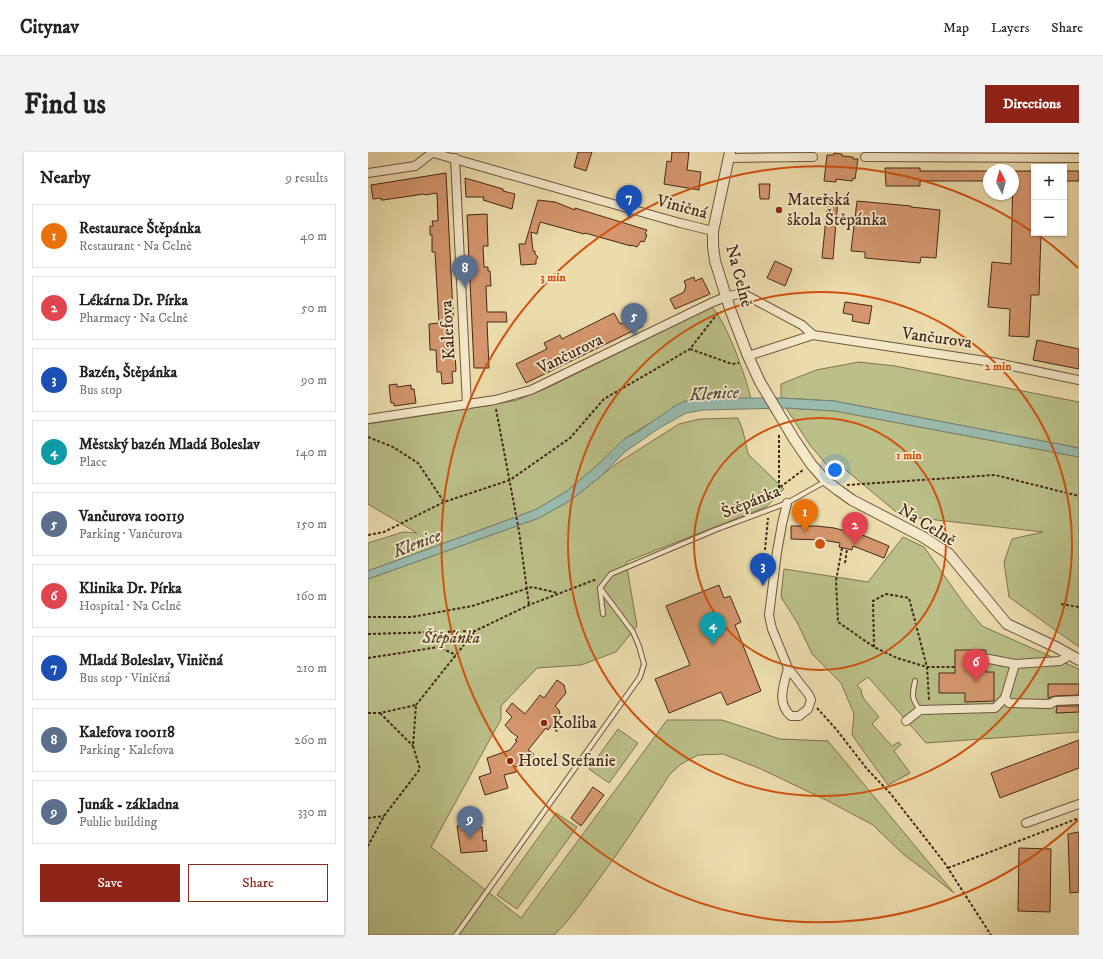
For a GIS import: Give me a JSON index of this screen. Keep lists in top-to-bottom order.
{
  "streets": {
    "street": [
      "Viničná",
      "Na Celně",
      "Kalefova",
      "Vančurova"
    ],
    "lane": ["Štěpánka"]
  },
  "crossings": [
    ["Viničná", "Na Celně"],
    ["Viničná", "Kalefova"],
    ["Na Celně", "Vančurova"],
    ["Na Celně", "Štěpánka"],
    ["Kalefova", "Vančurova"]
  ],
  "water": ["Klenice"],
  "parks": ["Štěpánka"],
  "places": ["Mateřská škola Štěpánka", "Koliba", "Hotel Stefanie"],
  "north": "top",
  "page": {
    "header": "Citynav",
    "nav": ["Map", "Layers", "Share"],
    "buttons": [
      "Directions",
      ["Save", "Share"]
    ],
    "title": "Find us",
    "heading": ["Nearby", "9 results"],
    "map_buttons": ["+", "−"],
    "pins": [
      "7",
      "8",
      "5",
      "1",
      "2",
      "3",
      "4",
      "6",
      "9"
    ],
    "list": [
      {
        "mark": "1",
        "name": "Restaurace Štěpánka",
        "note": "Restaurant · Na Celně",
        "value": "40 m"
      },
      {
        "mark": "2",
        "name": "Lékárna Dr. Pírka",
        "note": "Pharmacy · Na Celně",
        "value": "50 m"
      },
      {
        "mark": "3",
        "name": "Bazén, Štěpánka",
        "note": "Bus stop",
        "value": "90 m"
      },
      {
        "mark": "4",
        "name": "Městský bazén Mladá Boleslav",
        "note": "Place",
        "value": "140 m"
      },
      {
        "mark": "5",
        "name": "Vančurova 100119",
        "note": "Parking · Vančurova",
        "value": "150 m"
      },
      {
        "mark": "6",
        "name": "Klinika Dr. Pírka",
        "note": "Hospital · Na Celně",
        "value": "160 m"
      },
      {
        "mark": "7",
        "name": "Mladá Boleslav, Viničná",
        "note": "Bus stop · Viničná",
        "value": "210 m"
      },
      {
        "mark": "8",
        "name": "Kalefova 100118",
        "note": "Parking · Kalefova",
        "value": "260 m"
      },
      {
        "mark": "9",
        "name": "Junák - základna",
        "note": "Public building",
        "value": "330 m"
      }
    ]
  },
  "rings": ["3 min", "2 min", "1 min"]
}
